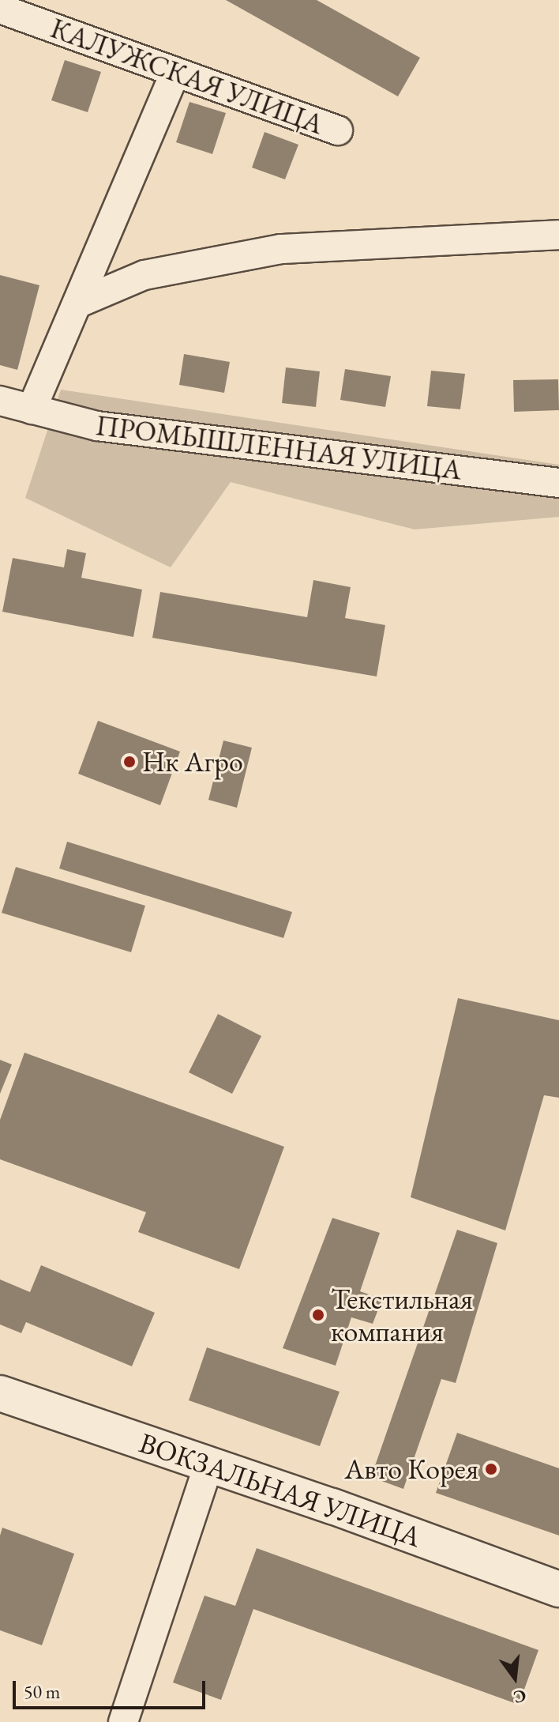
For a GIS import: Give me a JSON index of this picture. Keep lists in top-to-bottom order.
{
  "streets": {
    "main road": ["ВОКЗАЛЬНАЯ УЛИЦА"],
    "street": ["КАЛУЖСКАЯ УЛИЦА", "ПРОМЫШЛЕННАЯ УЛИЦА"]
  },
  "places": ["Нк Агро", "Текстильная компания", "Авто Корея"],
  "scale_bar": "50 m",
  "north": "bottom"
}
